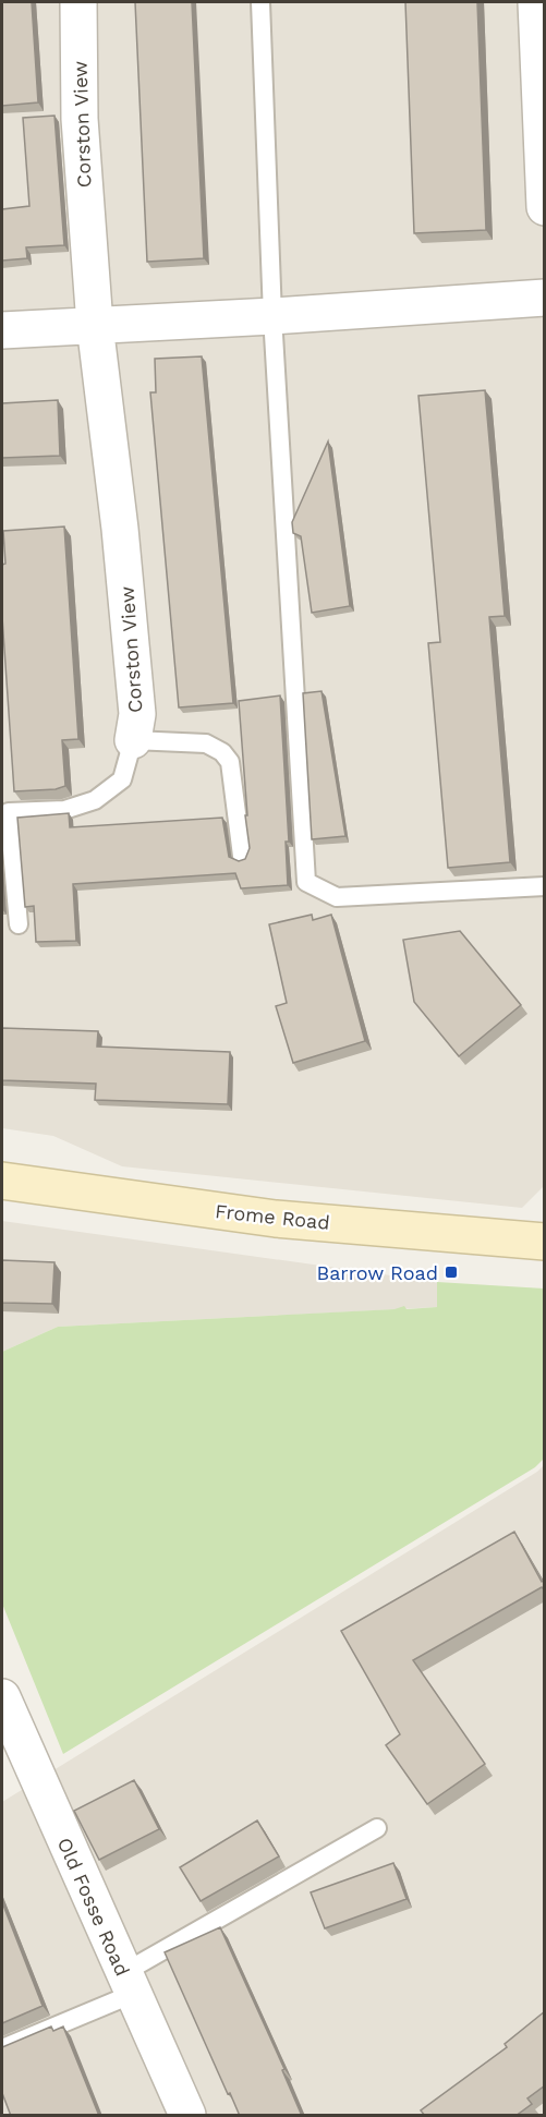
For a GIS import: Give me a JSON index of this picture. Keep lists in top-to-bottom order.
{
  "streets": {
    "street": ["Corston View", "Frome Road", "Old Fosse Road"]
  },
  "places": {
    "transit": ["Barrow Road"]
  }
}
